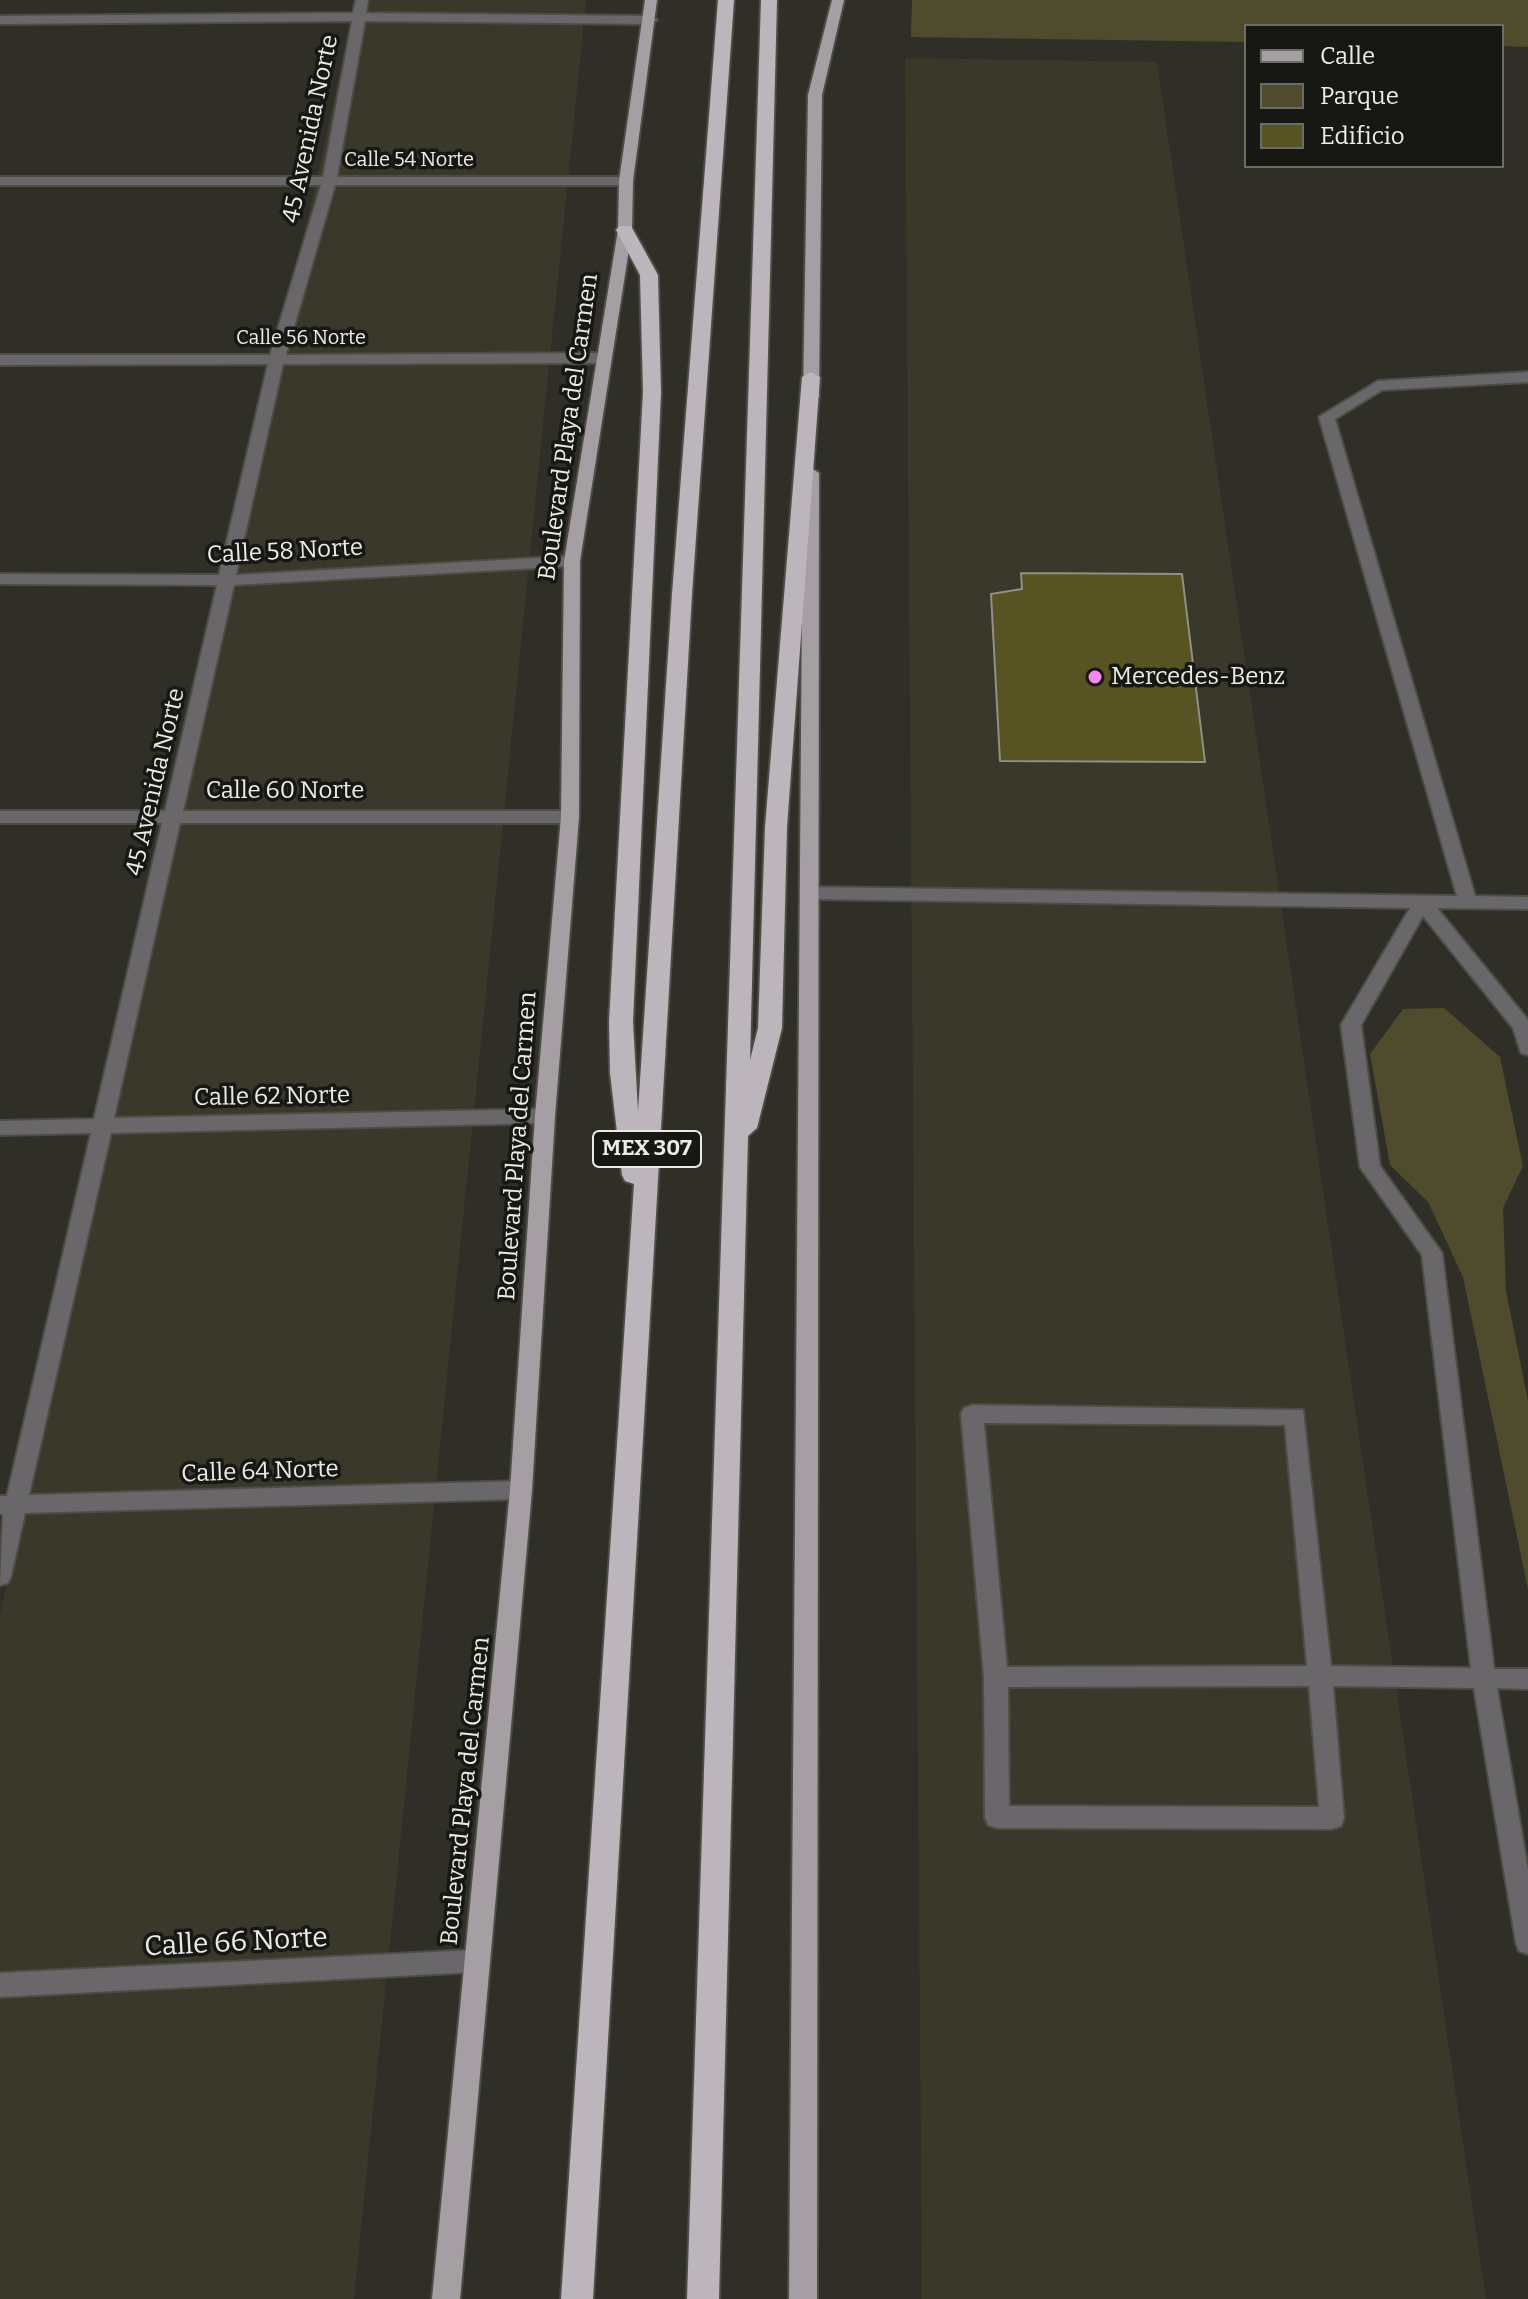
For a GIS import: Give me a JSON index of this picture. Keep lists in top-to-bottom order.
{
  "streets": {
    "highway": ["MEX 307"],
    "main road": ["Boulevard Playa del Carmen"],
    "street": [
      "45 Avenida Norte",
      "Calle 54 Norte",
      "Calle 56 Norte",
      "Calle 58 Norte",
      "Calle 60 Norte",
      "Calle 62 Norte",
      "Calle 64 Norte",
      "Calle 66 Norte"
    ]
  },
  "crossings": [
    ["45 Avenida Norte", "Calle 54 Norte"],
    ["45 Avenida Norte", "Calle 56 Norte"],
    ["45 Avenida Norte", "Calle 58 Norte"],
    ["45 Avenida Norte", "Calle 60 Norte"],
    ["45 Avenida Norte", "Calle 62 Norte"],
    ["45 Avenida Norte", "Calle 64 Norte"],
    ["Calle 54 Norte", "Boulevard Playa del Carmen"],
    ["Calle 56 Norte", "Boulevard Playa del Carmen"],
    ["Boulevard Playa del Carmen", "Calle 58 Norte"],
    ["Boulevard Playa del Carmen", "Calle 60 Norte"],
    ["Boulevard Playa del Carmen", "Calle 62 Norte"],
    ["Boulevard Playa del Carmen", "Calle 64 Norte"],
    ["Boulevard Playa del Carmen", "Calle 66 Norte"]
  ],
  "places": ["Mercedes-Benz"],
  "legend": ["Calle", "Parque", "Edificio"]
}
